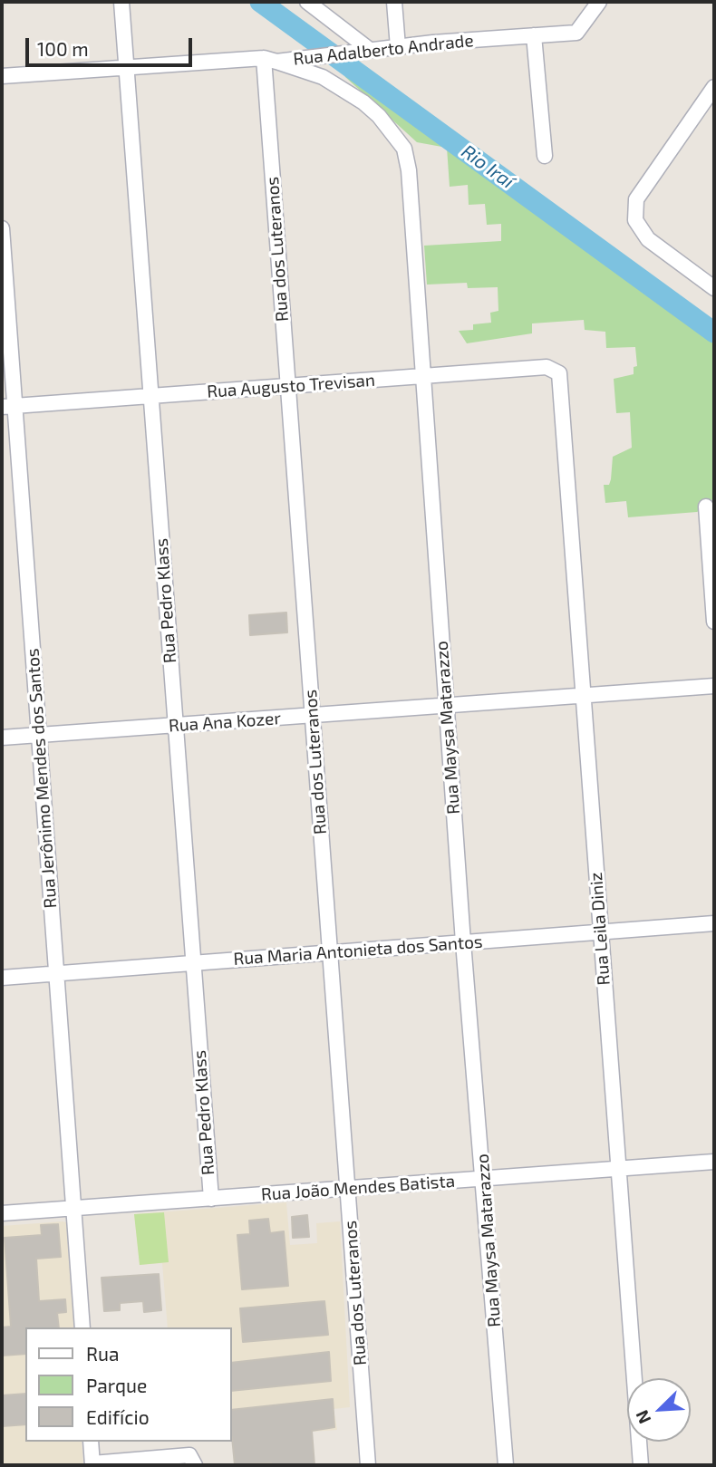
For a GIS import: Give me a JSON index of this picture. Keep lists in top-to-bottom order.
{
  "streets": {
    "street": [
      "Rua Adalberto Andrade",
      "Rua dos Luteranos",
      "Rua Augusto Trevisan",
      "Rua Pedro Klass",
      "Rua Ana Kozer",
      "Rua Maysa Matarazzo",
      "Rua Jerônimo Mendes dos Santos",
      "Rua Leila Diniz",
      "Rua Maria Antonieta dos Santos",
      "Rua João Mendes Batista"
    ]
  },
  "crossings": [
    ["Rua Adalberto Andrade", "Rua dos Luteranos"],
    ["Rua Adalberto Andrade", "Rua Pedro Klass"],
    ["Rua Adalberto Andrade", "Rua Maysa Matarazzo"],
    ["Rua dos Luteranos", "Rua Augusto Trevisan"],
    ["Rua dos Luteranos", "Rua Ana Kozer"],
    ["Rua dos Luteranos", "Rua Maysa Matarazzo"],
    ["Rua dos Luteranos", "Rua Maria Antonieta dos Santos"],
    ["Rua dos Luteranos", "Rua João Mendes Batista"],
    ["Rua Augusto Trevisan", "Rua Pedro Klass"],
    ["Rua Augusto Trevisan", "Rua Maysa Matarazzo"],
    ["Rua Augusto Trevisan", "Rua Jerônimo Mendes dos Santos"],
    ["Rua Augusto Trevisan", "Rua Leila Diniz"],
    ["Rua Pedro Klass", "Rua Ana Kozer"],
    ["Rua Pedro Klass", "Rua Maria Antonieta dos Santos"],
    ["Rua Pedro Klass", "Rua João Mendes Batista"],
    ["Rua Ana Kozer", "Rua Maysa Matarazzo"],
    ["Rua Ana Kozer", "Rua Jerônimo Mendes dos Santos"],
    ["Rua Ana Kozer", "Rua Leila Diniz"],
    ["Rua Maysa Matarazzo", "Rua Maria Antonieta dos Santos"],
    ["Rua Maysa Matarazzo", "Rua João Mendes Batista"],
    ["Rua Jerônimo Mendes dos Santos", "Rua Maria Antonieta dos Santos"],
    ["Rua Jerônimo Mendes dos Santos", "Rua João Mendes Batista"],
    ["Rua Leila Diniz", "Rua Maria Antonieta dos Santos"],
    ["Rua Leila Diniz", "Rua João Mendes Batista"]
  ],
  "water": ["Rio Iraí"],
  "legend": ["Rua", "Parque", "Edifício"],
  "scale_bar": "100 m",
  "north": "bottom left"
}
